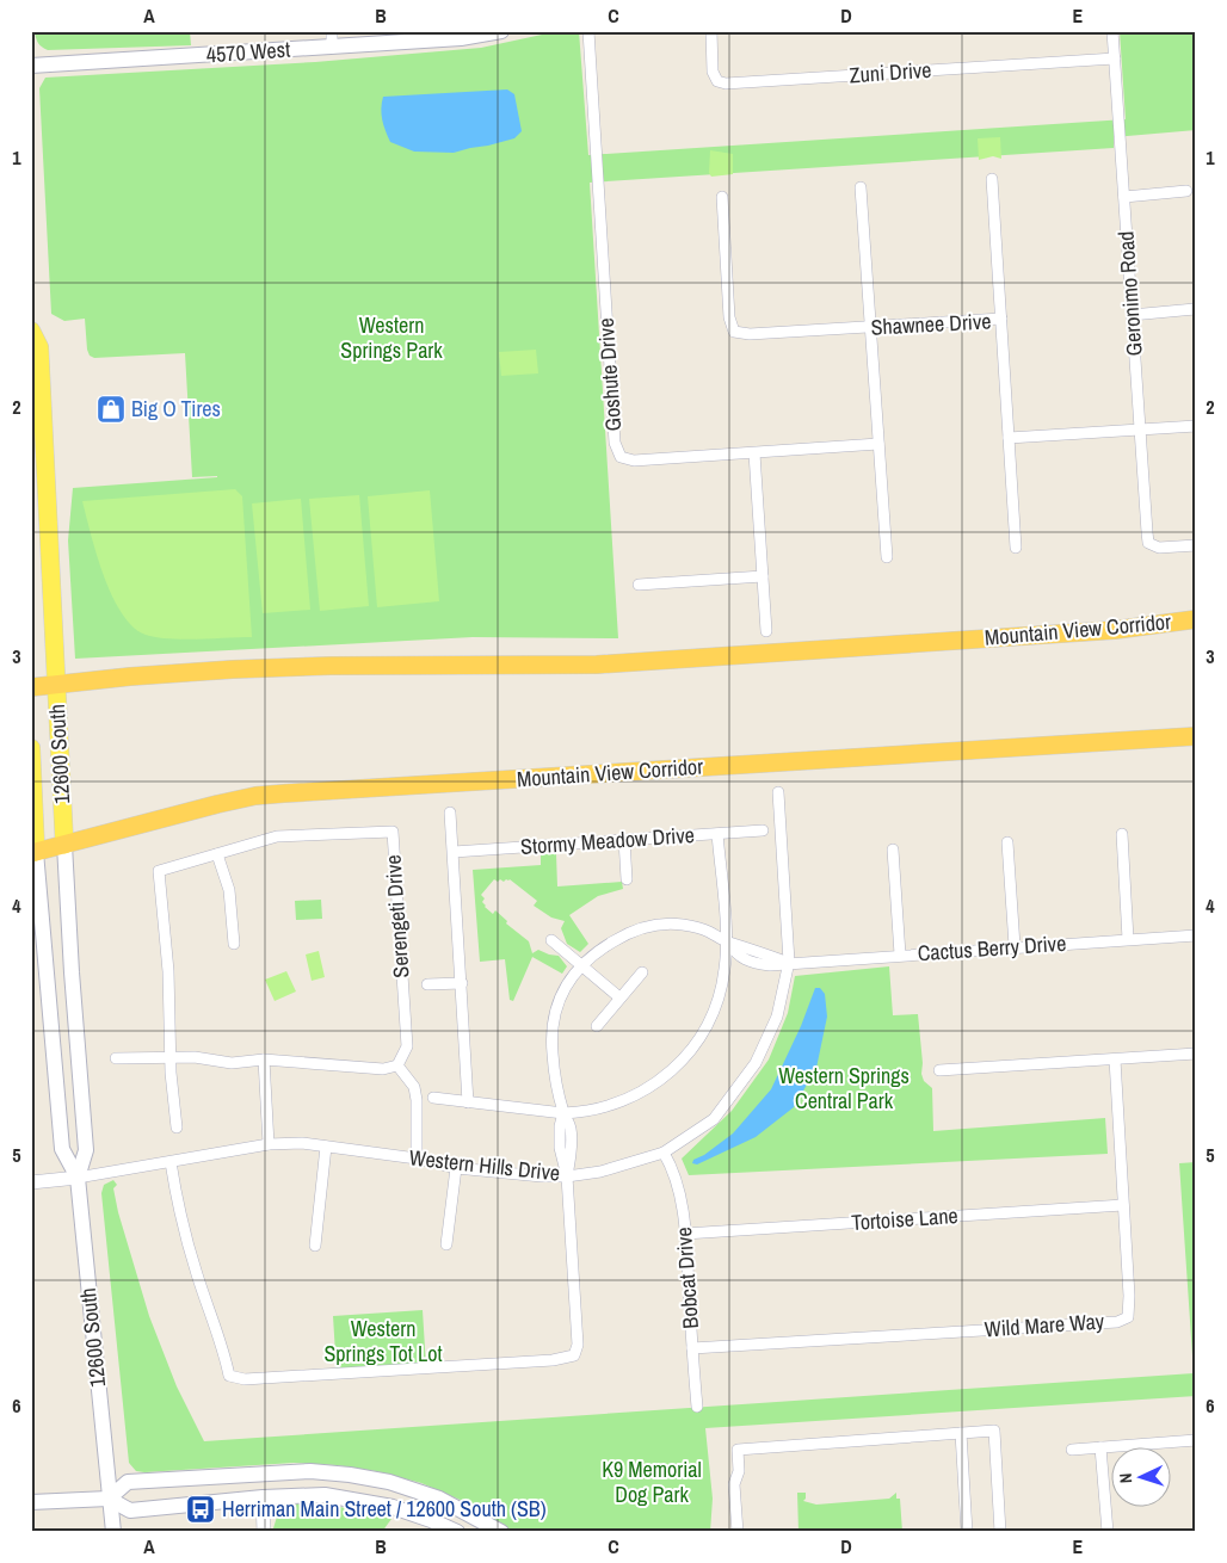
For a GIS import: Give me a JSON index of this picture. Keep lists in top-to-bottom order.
{
  "streets": {
    "highway": ["Mountain View Corridor"],
    "main road": ["4570 West", "12600 South"],
    "street": [
      "Zuni Drive",
      "Geronimo Road",
      "Shawnee Drive",
      "Goshute Drive",
      "Stormy Meadow Drive",
      "Serengeti Drive",
      "Cactus Berry Drive",
      "Western Hills Drive",
      "Tortoise Lane",
      "Bobcat Drive",
      "Wild Mare Way"
    ]
  },
  "crossings": [
    ["Zuni Drive", "Geronimo Road"],
    ["Mountain View Corridor", "12600 South"],
    ["12600 South", "Western Hills Drive"],
    ["Cactus Berry Drive", "Western Hills Drive"],
    ["Western Hills Drive", "Bobcat Drive"],
    ["Tortoise Lane", "Bobcat Drive"],
    ["Tortoise Lane", "Wild Mare Way"],
    ["Bobcat Drive", "Wild Mare Way"]
  ],
  "parks": [
    "Western Springs Park",
    "Western Springs Central Park",
    "Western Springs Tot Lot",
    "K9 Memorial Dog Park"
  ],
  "places": {
    "shop": ["Big O Tires"],
    "bus stop": ["Herriman Main Street / 12600 South (SB)"]
  },
  "north": "left",
  "grid": {
    "columns": [
      "A",
      "B",
      "C",
      "D",
      "E"
    ],
    "rows": [
      "1",
      "2",
      "3",
      "4",
      "5",
      "6"
    ]
  }
}
